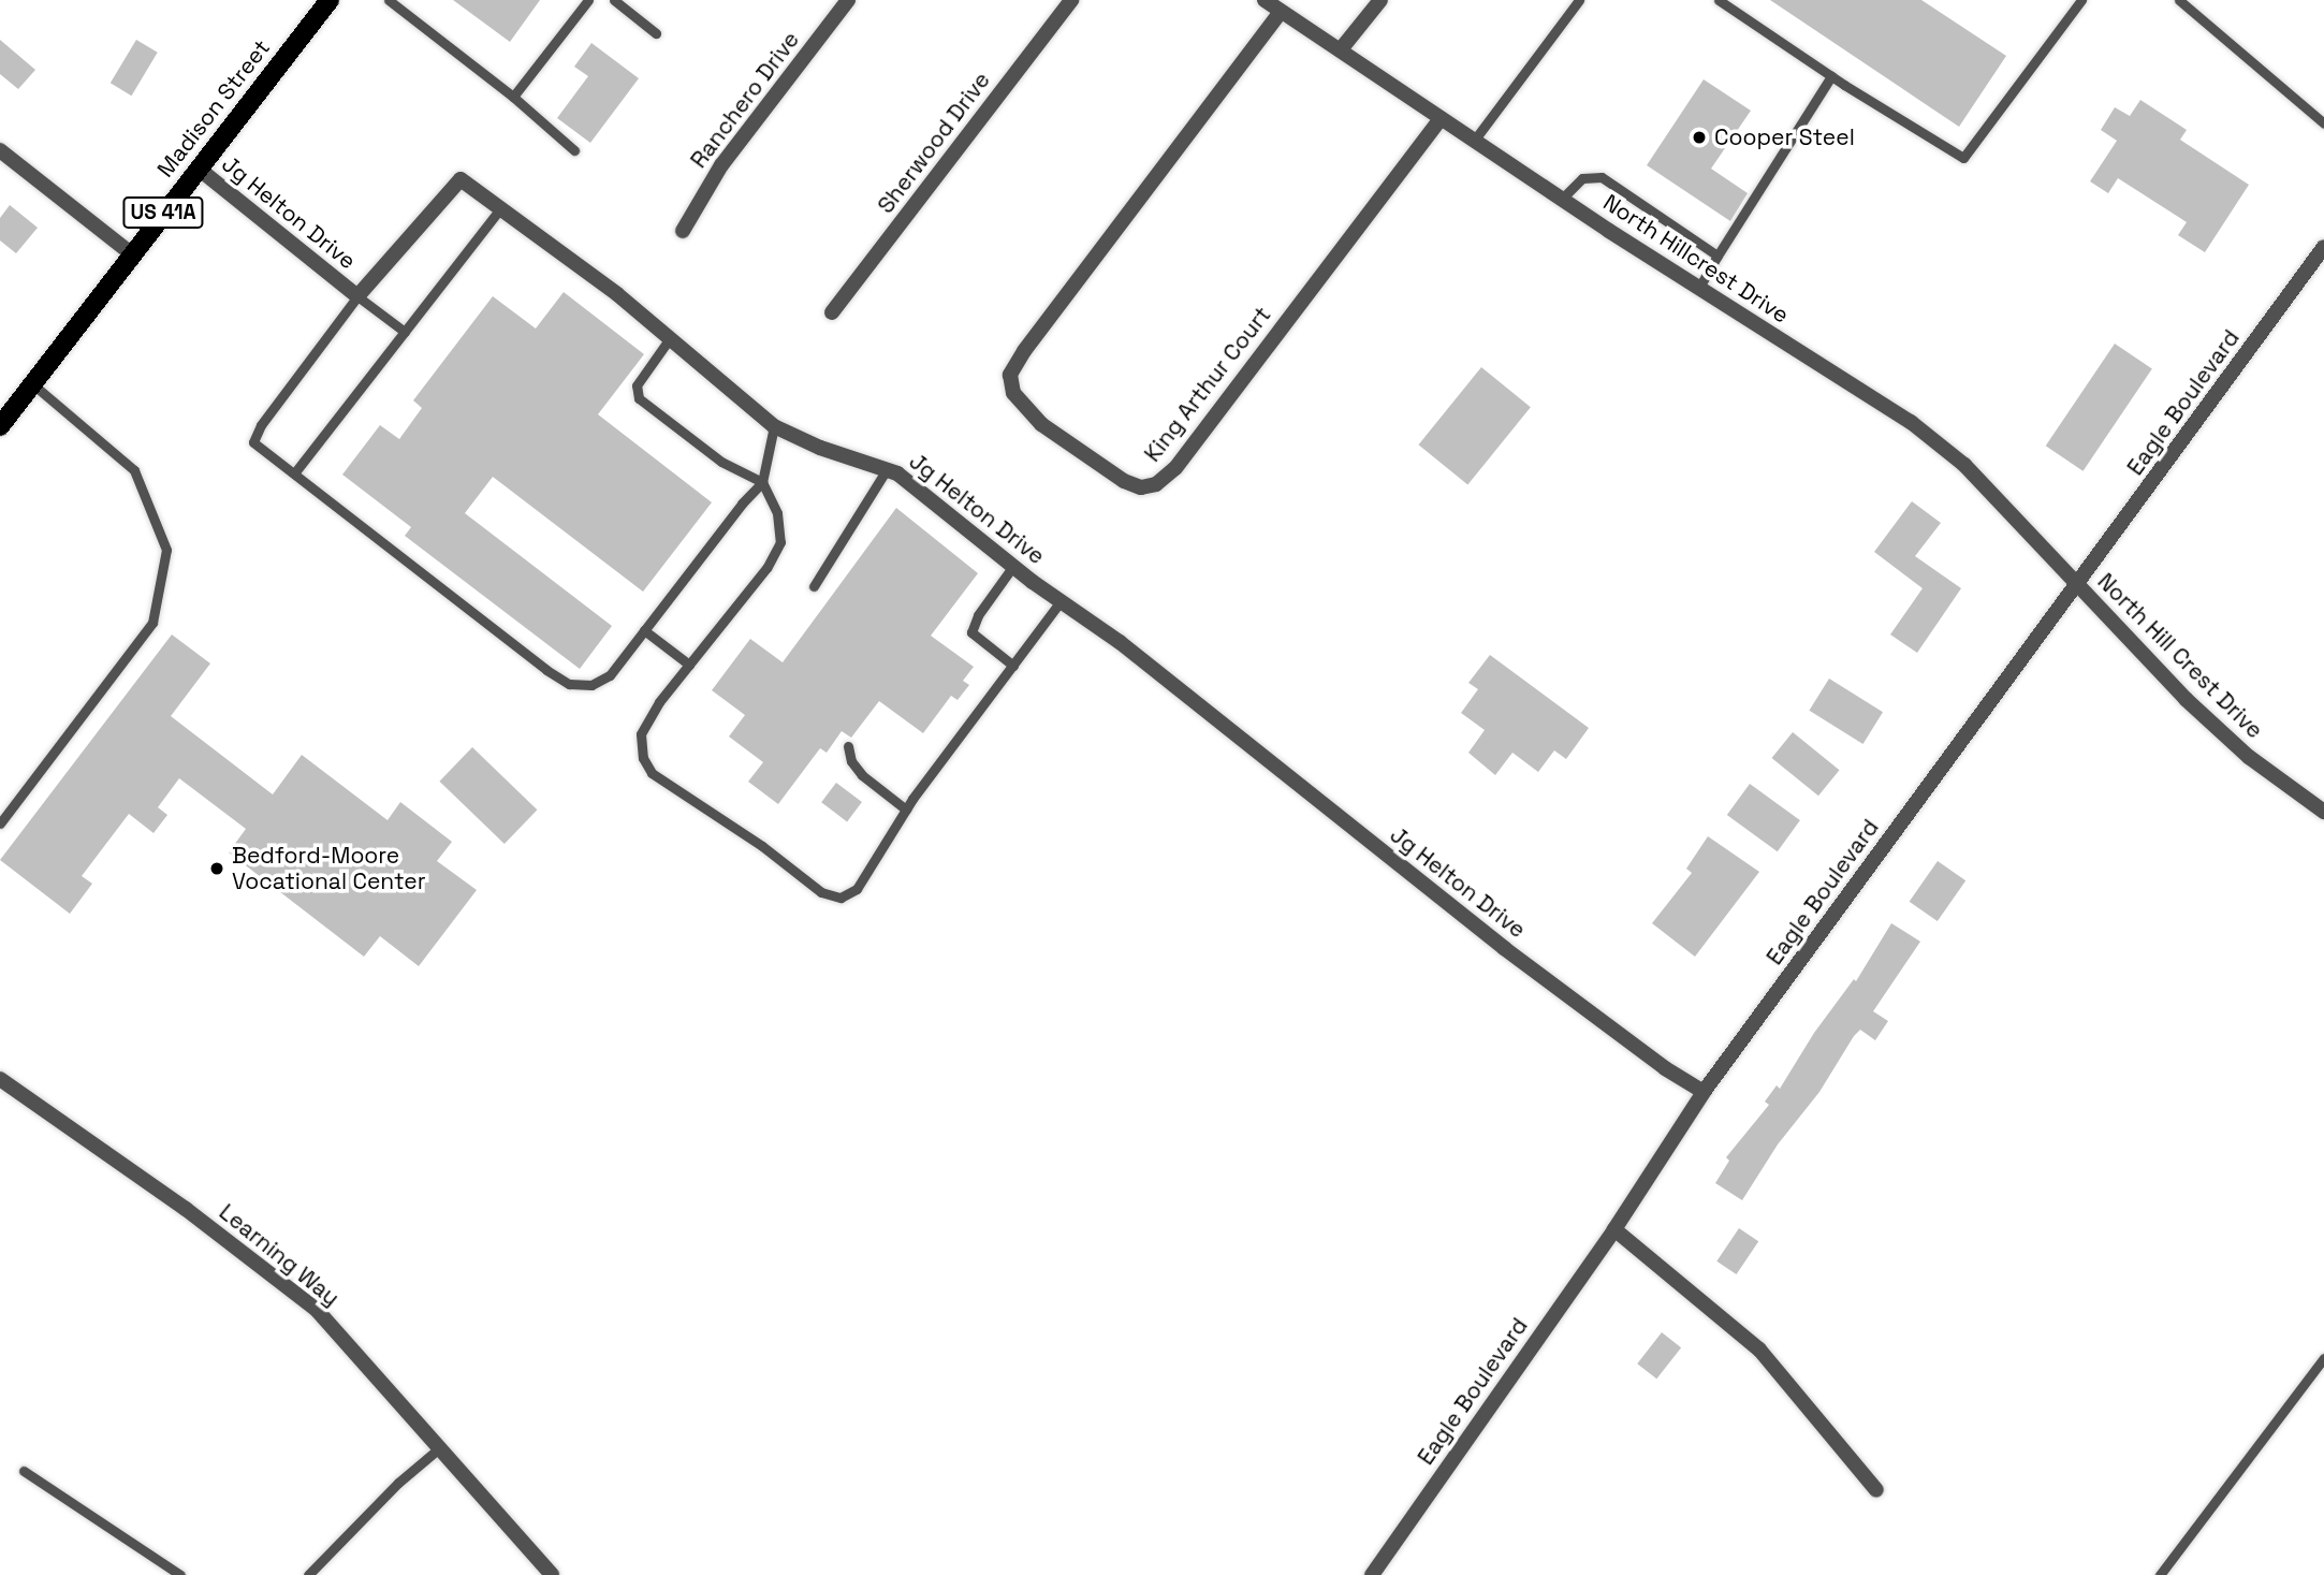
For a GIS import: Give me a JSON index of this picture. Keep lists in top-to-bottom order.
{
  "streets": {
    "main road": ["Madison Street", "US 41A"],
    "street": [
      "Ranchero Drive",
      "Sherwood Drive",
      "Jg Helton Drive",
      "North Hillcrest Drive",
      "King Arthur Court",
      "Eagle Boulevard",
      "North Hill Crest Drive",
      "Learning Way"
    ]
  },
  "crossings": [
    ["Madison Street", "Jg Helton Drive"],
    ["Jg Helton Drive", "Eagle Boulevard"],
    ["North Hillcrest Drive", "King Arthur Court"],
    ["North Hillcrest Drive", "Eagle Boulevard"],
    ["North Hillcrest Drive", "North Hill Crest Drive"],
    ["Eagle Boulevard", "North Hill Crest Drive"]
  ],
  "places": ["Cooper Steel", "Bedford-Moore Vocational Center"]
}
